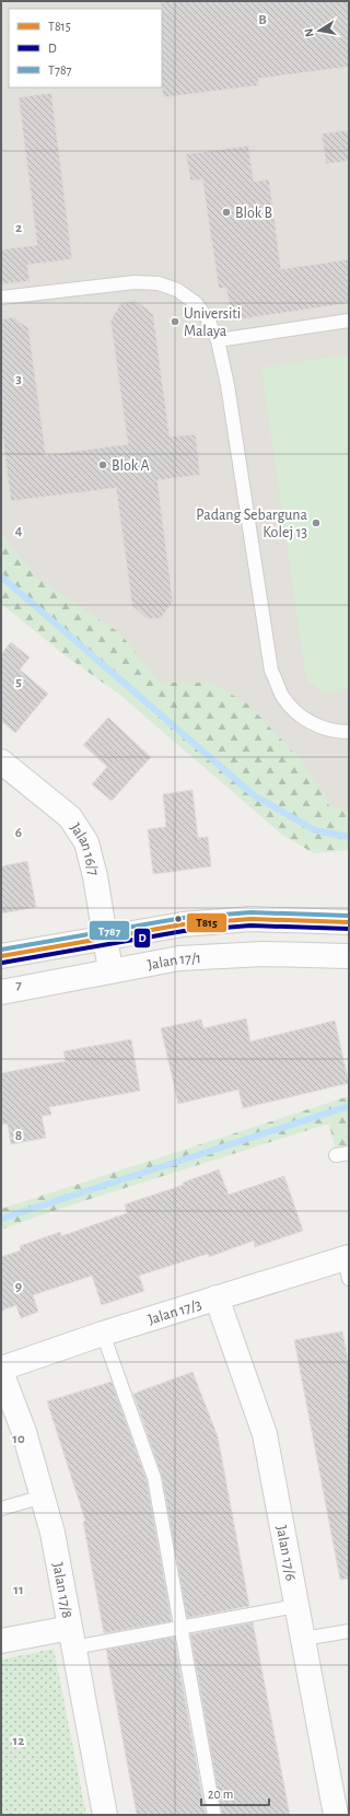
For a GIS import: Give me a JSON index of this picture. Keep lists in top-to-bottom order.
{
  "streets": {
    "street": [
      "Jalan 16/7",
      "Jalan 17/1",
      "Jalan 17/3",
      "Jalan 17/6",
      "Jalan 17/8"
    ]
  },
  "crossings": [
    ["Jalan 16/7", "Jalan 17/1"],
    ["Jalan 17/3", "Jalan 17/6"],
    ["Jalan 17/3", "Jalan 17/8"]
  ],
  "places": [
    "Blok B",
    "Universiti Malaya",
    "Blok A",
    "Padang Sebarguna Kolej 13"
  ],
  "lines": ["transit line T787", "transit line T815", "transit line D"],
  "legend": ["T815", "D", "T787"],
  "scale_bar": "20 m",
  "north": "left",
  "grid": {
    "columns": ["B"],
    "rows": [
      "2",
      "3",
      "4",
      "5",
      "6",
      "7",
      "8",
      "9",
      "10",
      "11",
      "12"
    ]
  }
}
